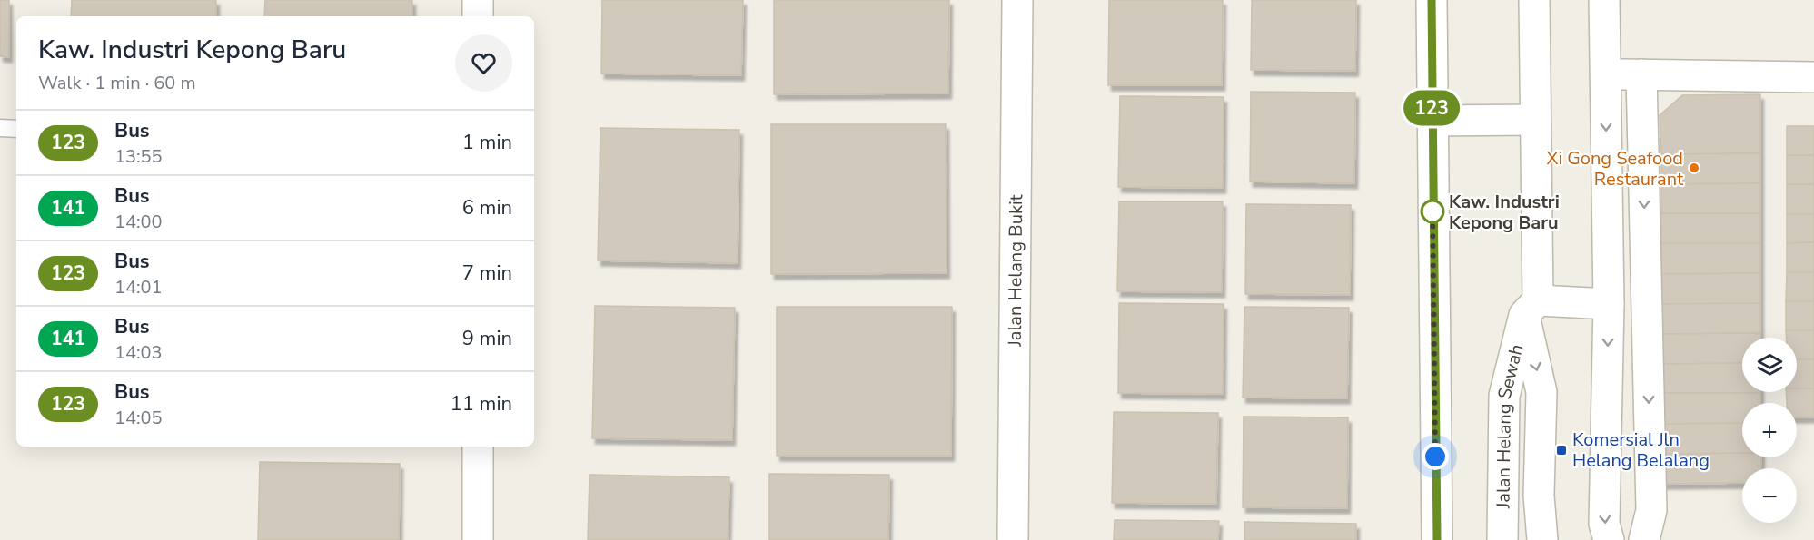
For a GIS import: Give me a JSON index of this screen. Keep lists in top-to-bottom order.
{
  "streets": {
    "street": ["Jalan Helang Bukit", "Jalan Helang Sewah"]
  },
  "places": {
    "other": ["Xi Gong Seafood Restaurant", "Kaw. Industri Kepong Baru"],
    "transit": ["Komersial Jln Helang Belalang"]
  },
  "lines": ["bus line 123"],
  "page": {
    "on_map": "123",
    "heading": ["Kaw. Industri Kepong Baru", "Walk · 1 min · 60 m"],
    "list": [
      {
        "mark": "123",
        "name": "Bus",
        "note": "13:55",
        "value": "1 min"
      },
      {
        "mark": "141",
        "name": "Bus",
        "note": "14:00",
        "value": "6 min"
      },
      {
        "mark": "123",
        "name": "Bus",
        "note": "14:01",
        "value": "7 min"
      },
      {
        "mark": "141",
        "name": "Bus",
        "note": "14:03",
        "value": "9 min"
      },
      {
        "mark": "123",
        "name": "Bus",
        "note": "14:05",
        "value": "11 min"
      }
    ],
    "map_buttons": ["+", "−"]
  }
}
